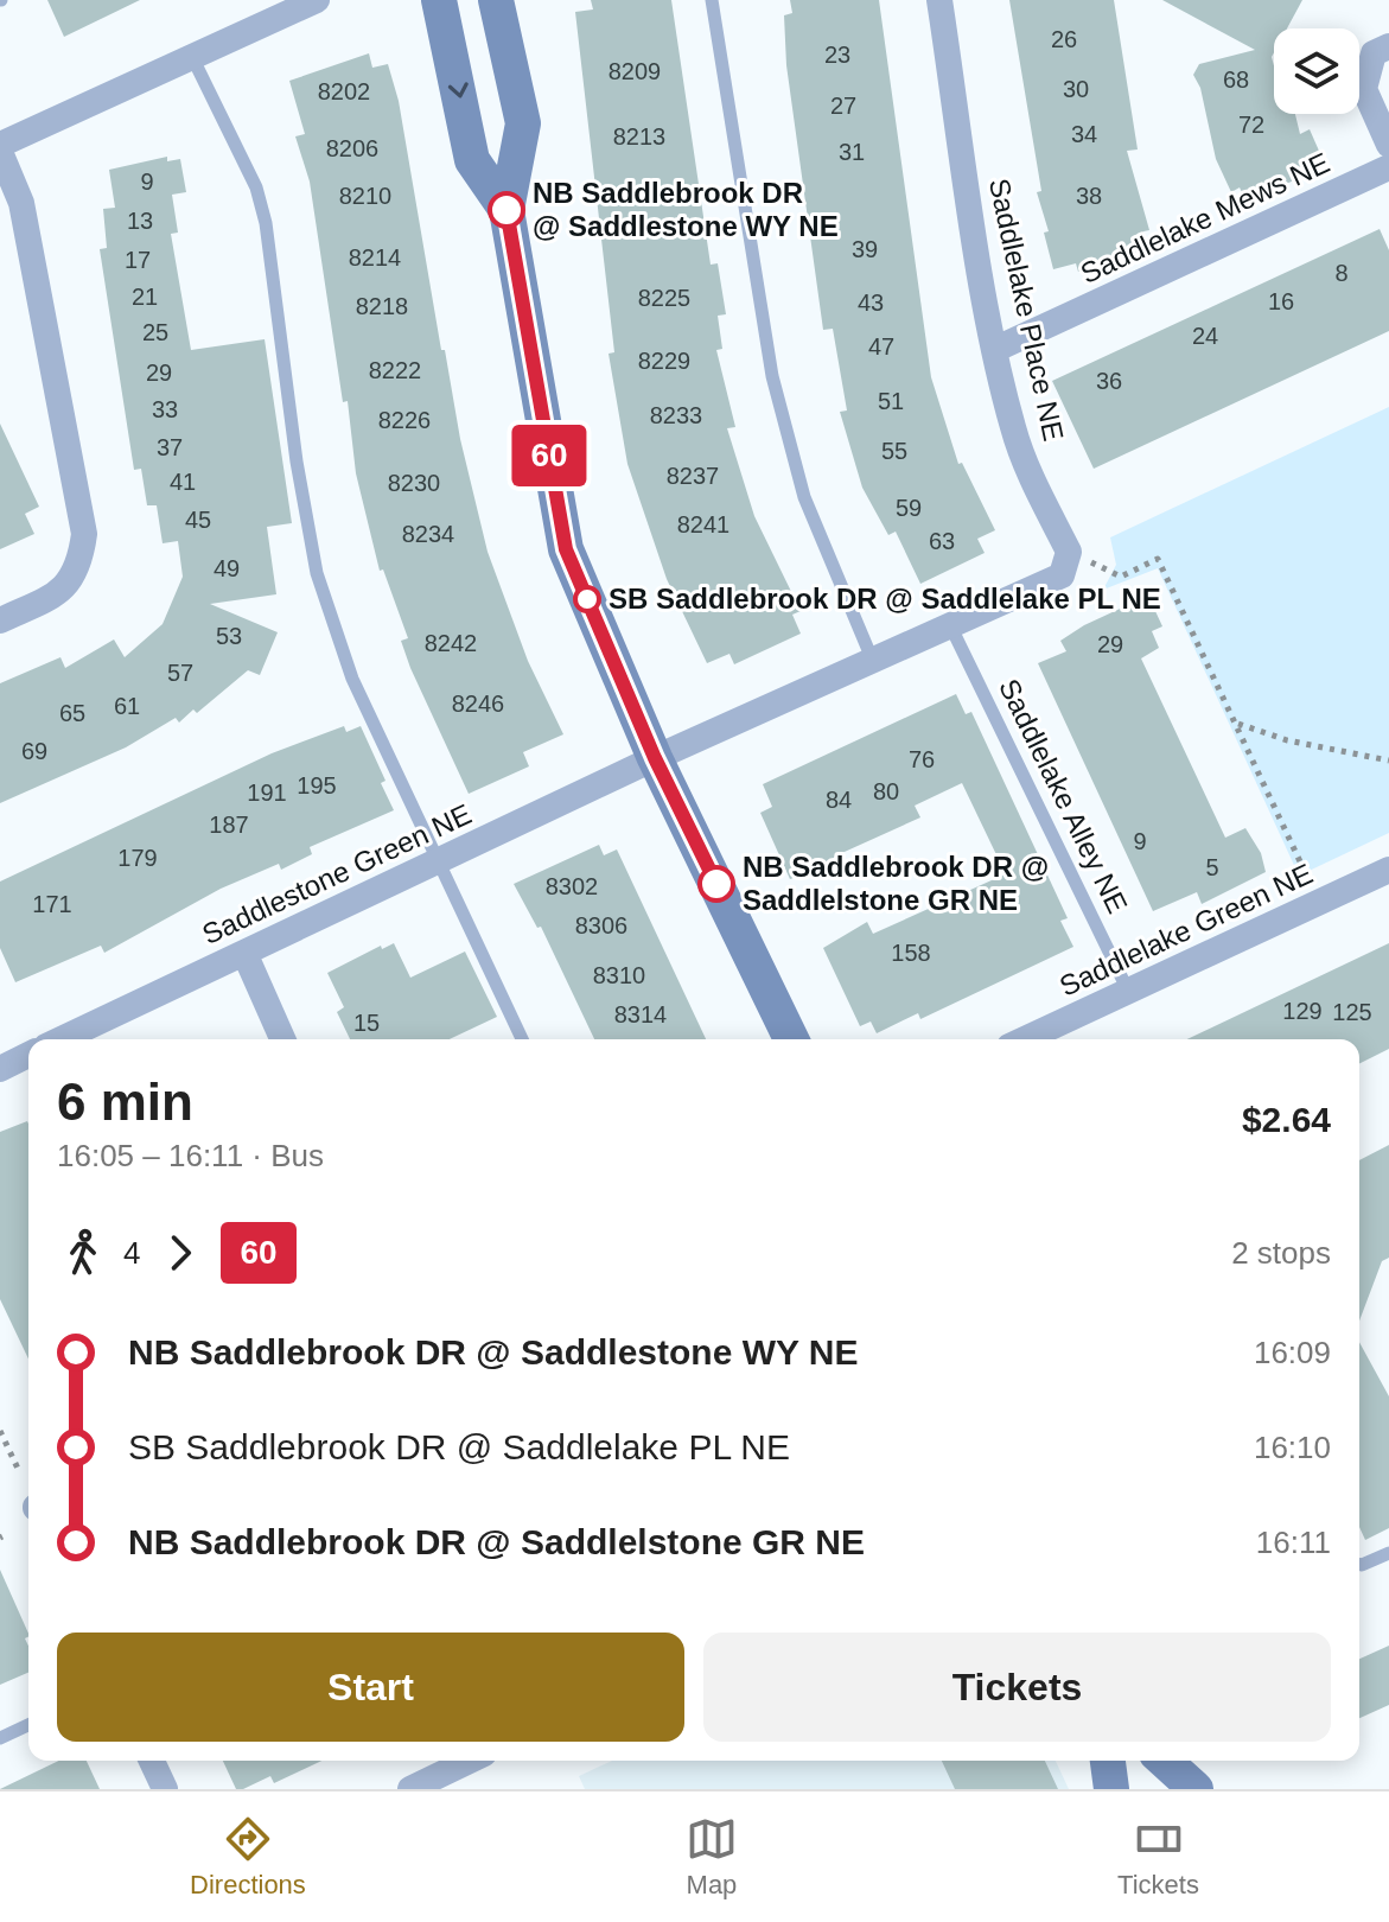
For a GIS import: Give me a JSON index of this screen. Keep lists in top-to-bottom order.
{
  "streets": {
    "street": [
      "Saddlelake Mews NE",
      "Saddlelake Place NE",
      "Saddlestone Green NE",
      "Saddlelake Green NE"
    ],
    "lane": ["Saddlelake Alley NE"]
  },
  "crossings": [
    ["Saddlelake Mews NE", "Saddlelake Place NE"],
    ["Saddlelake Alley NE", "Saddlelake Green NE"]
  ],
  "places": ["NB Saddlebrook DR @ Saddlestone WY NE", "SB Saddlebrook DR @ Saddlelake PL NE", "NB Saddlebrook DR @ Saddlelstone GR NE"],
  "lines": ["bus line 60"],
  "house_numbers": [
    "26",
    "23",
    "8209",
    "68",
    "30",
    "8202",
    "27",
    "72",
    "34",
    "8213",
    "8206",
    "31",
    "9",
    "8210",
    "38",
    "13",
    "39",
    "8214",
    "17",
    "8",
    "21",
    "8225",
    "16",
    "43",
    "8218",
    "25",
    "24",
    "47",
    "8229",
    "8222",
    "29",
    "36",
    "51",
    "33",
    "8233",
    "8226",
    "37",
    "55",
    "8237",
    "41",
    "8230",
    "59",
    "45",
    "8241",
    "8234",
    "63",
    "49",
    "53",
    "8242",
    "29",
    "57",
    "8246",
    "61",
    "65",
    "69",
    "76",
    "195",
    "80",
    "191",
    "84",
    "187",
    "9",
    "179",
    "5",
    "8302",
    "171",
    "8306",
    "158",
    "8310",
    "129",
    "125",
    "8314",
    "15"
  ],
  "page": {
    "on_map": "60",
    "heading": ["6 min", "16:05 – 16:11 · Bus", "$2.64"],
    "legs": ["4", "60", "2 stops"],
    "list": [
      {
        "name": "NB Saddlebrook DR @ Saddlestone WY NE",
        "value": "16:09"
      },
      {
        "name": "SB Saddlebrook DR @ Saddlelake PL NE",
        "value": "16:10"
      },
      {
        "name": "NB Saddlebrook DR @ Saddlelstone GR NE",
        "value": "16:11"
      }
    ],
    "buttons": ["Start", "Tickets"],
    "tabs": ["Directions", "Map", "Tickets"]
  }
}
